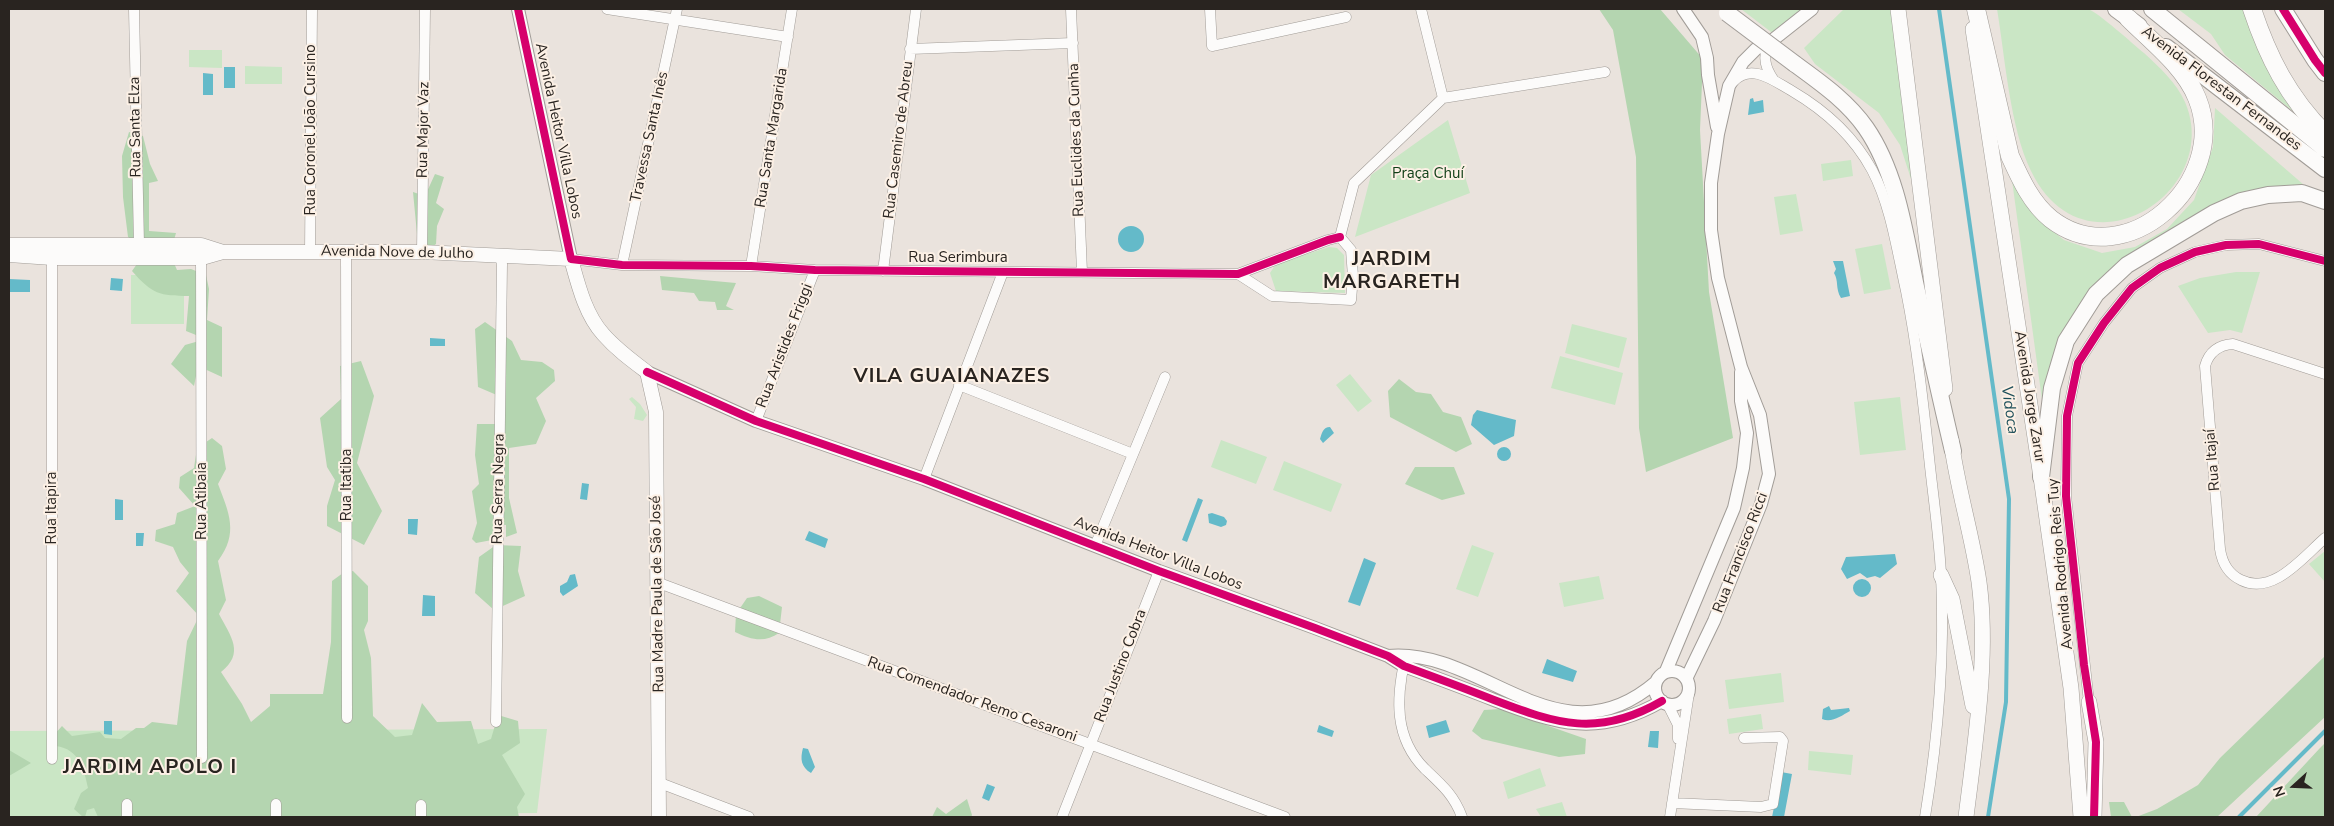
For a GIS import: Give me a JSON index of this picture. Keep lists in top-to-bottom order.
{
  "streets": {
    "highway": ["Avenida Florestan Fernandes"],
    "main road": [
      "Avenida Heitor Villa Lobos",
      "Avenida Nove de Julho",
      "Avenida Jorge Zarur",
      "Rua Madre Paula de São José"
    ],
    "street": [
      "Rua Santa Elza",
      "Rua Coronel João Cursino",
      "Rua Major Vaz",
      "Travessa Santa Inês",
      "Rua Santa Margarida",
      "Rua Casemiro de Abreu",
      "Rua Euclides da Cunha",
      "Rua Serimbura",
      "Rua Aristides Friggi",
      "Rua Itajaí",
      "Rua Itatiba",
      "Rua Serra Negra",
      "Rua Atibaia",
      "Rua Itapira",
      "Rua Francisco Ricci",
      "Avenida Rodrigo Reis Tuy",
      "Rua Justino Cobra",
      "Rua Comendador Remo Cesaroni"
    ]
  },
  "crossings": [
    ["Rua Santa Elza", "Avenida Nove de Julho"],
    ["Rua Coronel João Cursino", "Avenida Nove de Julho"],
    ["Rua Major Vaz", "Avenida Nove de Julho"],
    ["Avenida Heitor Villa Lobos", "Avenida Nove de Julho"],
    ["Avenida Heitor Villa Lobos", "Rua Serimbura"],
    ["Avenida Heitor Villa Lobos", "Rua Aristides Friggi"],
    ["Avenida Heitor Villa Lobos", "Rua Francisco Ricci"],
    ["Avenida Heitor Villa Lobos", "Rua Madre Paula de São José"],
    ["Avenida Heitor Villa Lobos", "Rua Justino Cobra"],
    ["Travessa Santa Inês", "Rua Serimbura"],
    ["Rua Santa Margarida", "Rua Serimbura"],
    ["Rua Casemiro de Abreu", "Rua Serimbura"],
    ["Rua Euclides da Cunha", "Rua Serimbura"],
    ["Avenida Nove de Julho", "Rua Serimbura"],
    ["Avenida Nove de Julho", "Rua Itatiba"],
    ["Avenida Nove de Julho", "Rua Serra Negra"],
    ["Avenida Nove de Julho", "Rua Atibaia"],
    ["Avenida Nove de Julho", "Rua Itapira"],
    ["Rua Serimbura", "Rua Aristides Friggi"],
    ["Rua Madre Paula de São José", "Rua Comendador Remo Cesaroni"],
    ["Rua Justino Cobra", "Rua Comendador Remo Cesaroni"]
  ],
  "districts": ["JARDIM MARGARETH", "VILA GUAIANAZES", "JARDIM APOLO I"],
  "water": ["Vidoca"],
  "parks": ["Praça Chuí"],
  "north": "left"
}
